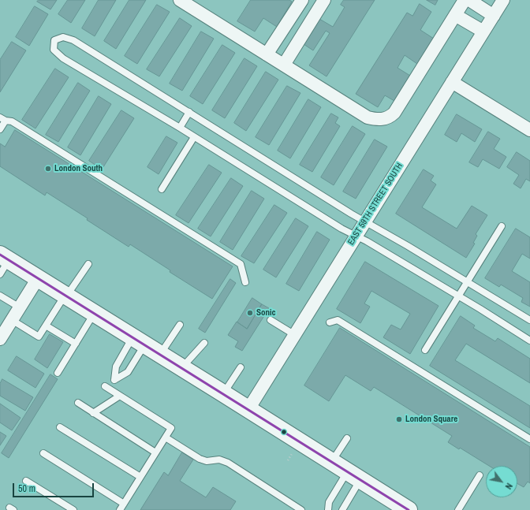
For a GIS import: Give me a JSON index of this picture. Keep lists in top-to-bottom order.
{
  "streets": {
    "street": ["EAST 59TH STREET SOUTH"]
  },
  "places": ["London South", "Sonic", "London Square"],
  "scale_bar": "50 m",
  "north": "bottom right"
}
